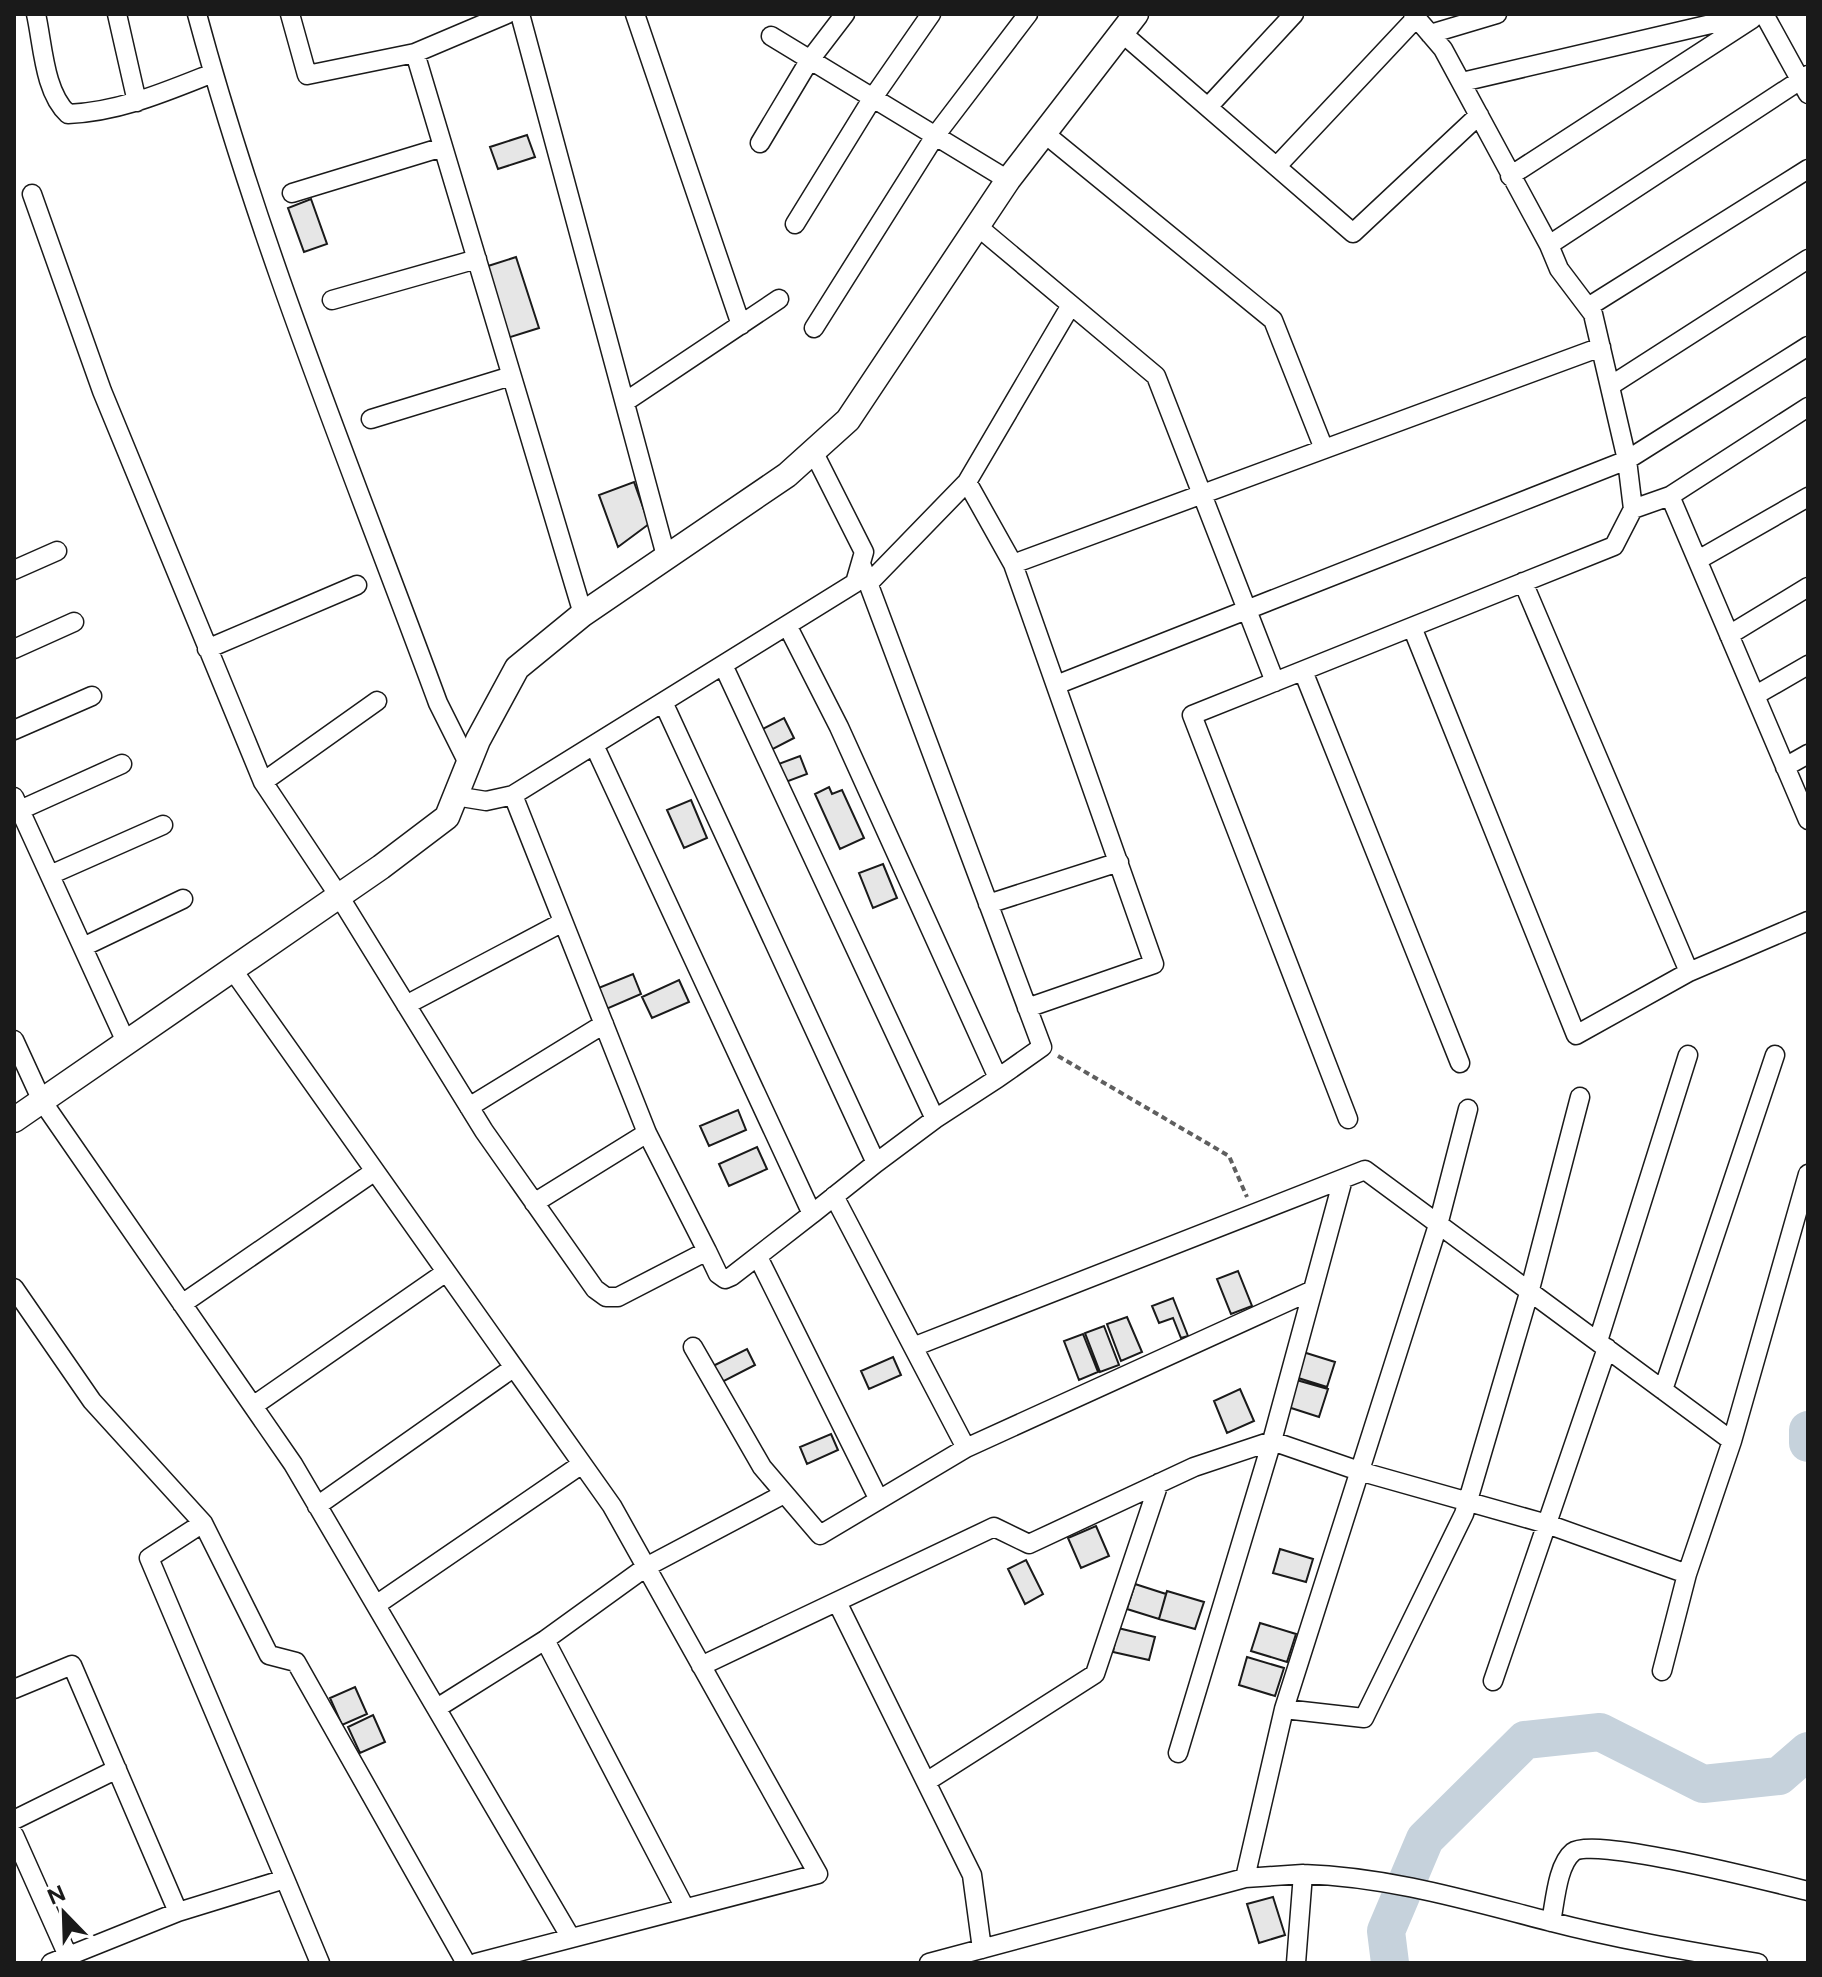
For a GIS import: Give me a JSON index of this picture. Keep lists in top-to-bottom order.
{
  "north": "top left"
}
